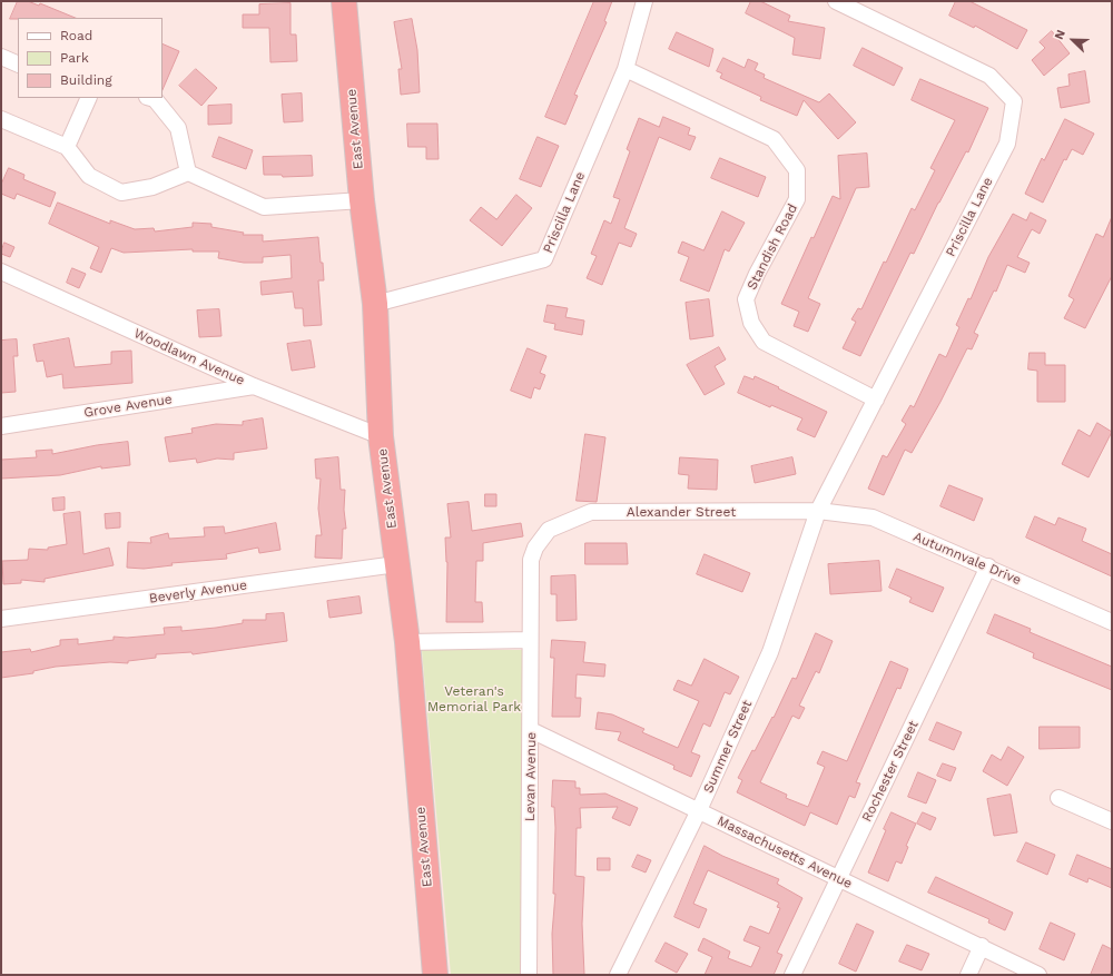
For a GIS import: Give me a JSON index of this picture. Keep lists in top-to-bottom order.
{
  "streets": {
    "highway": ["East Avenue"],
    "street": [
      "Priscilla Lane",
      "Standish Road",
      "Woodlawn Avenue",
      "Grove Avenue",
      "Alexander Street",
      "Autumnvale Drive",
      "Beverly Avenue",
      "Summer Street",
      "Rochester Street",
      "Levan Avenue",
      "Massachusetts Avenue"
    ]
  },
  "crossings": [
    ["East Avenue", "Priscilla Lane"],
    ["East Avenue", "Woodlawn Avenue"],
    ["East Avenue", "Beverly Avenue"],
    ["Priscilla Lane", "Standish Road"],
    ["Priscilla Lane", "Alexander Street"],
    ["Priscilla Lane", "Autumnvale Drive"],
    ["Priscilla Lane", "Summer Street"],
    ["Woodlawn Avenue", "Grove Avenue"],
    ["Alexander Street", "Autumnvale Drive"],
    ["Alexander Street", "Summer Street"],
    ["Alexander Street", "Levan Avenue"],
    ["Autumnvale Drive", "Summer Street"],
    ["Autumnvale Drive", "Rochester Street"],
    ["Summer Street", "Massachusetts Avenue"],
    ["Rochester Street", "Massachusetts Avenue"],
    ["Levan Avenue", "Massachusetts Avenue"]
  ],
  "parks": ["Veteran's Memorial Park"],
  "legend": ["Road", "Park", "Building"],
  "north": "top left"
}
